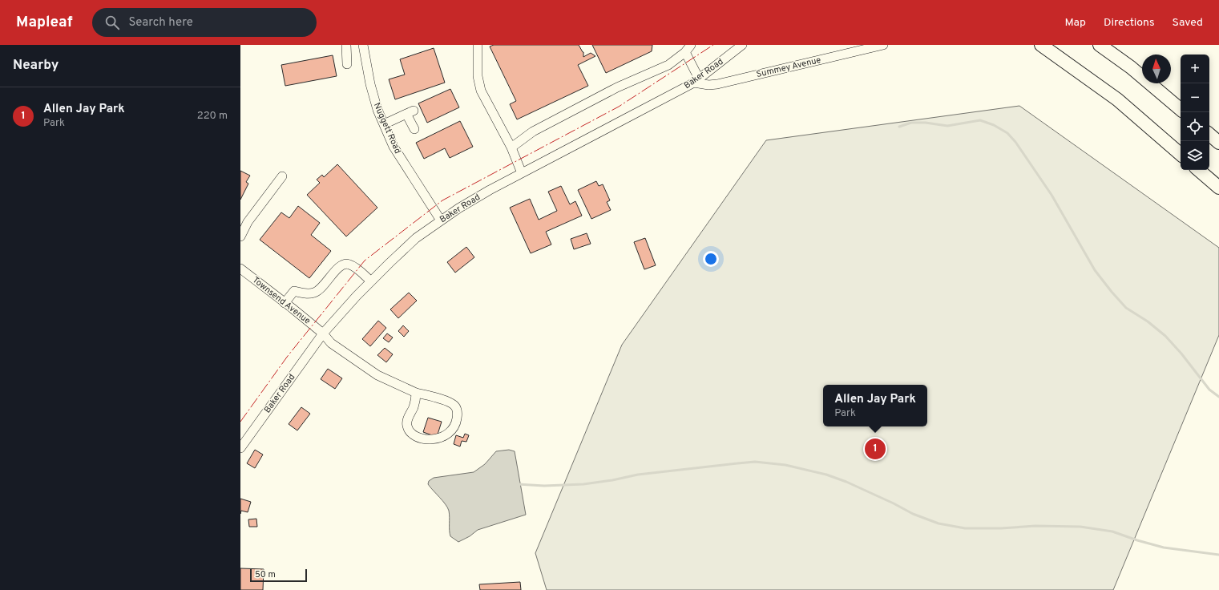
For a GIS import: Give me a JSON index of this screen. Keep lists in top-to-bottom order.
{
  "streets": {
    "street": [
      "Summey Avenue",
      "Baker Road",
      "Nuggett Road",
      "Townsend Avenue"
    ]
  },
  "crossings": [
    ["Summey Avenue", "Baker Road"],
    ["Baker Road", "Nuggett Road"],
    ["Baker Road", "Townsend Avenue"]
  ],
  "scale_bar": "50 m",
  "north": "top",
  "page": {
    "header": "Mapleaf",
    "search": "Search here",
    "nav": ["Map", "Directions", "Saved"],
    "heading": "Nearby",
    "map_buttons": ["+", "−"],
    "list": [
      {
        "mark": "1",
        "name": "Allen Jay Park",
        "note": "Park",
        "value": "220 m"
      }
    ],
    "popup": ["Allen Jay Park", "Park"],
    "pins": "1",
    "scale": "50 m"
  }
}
